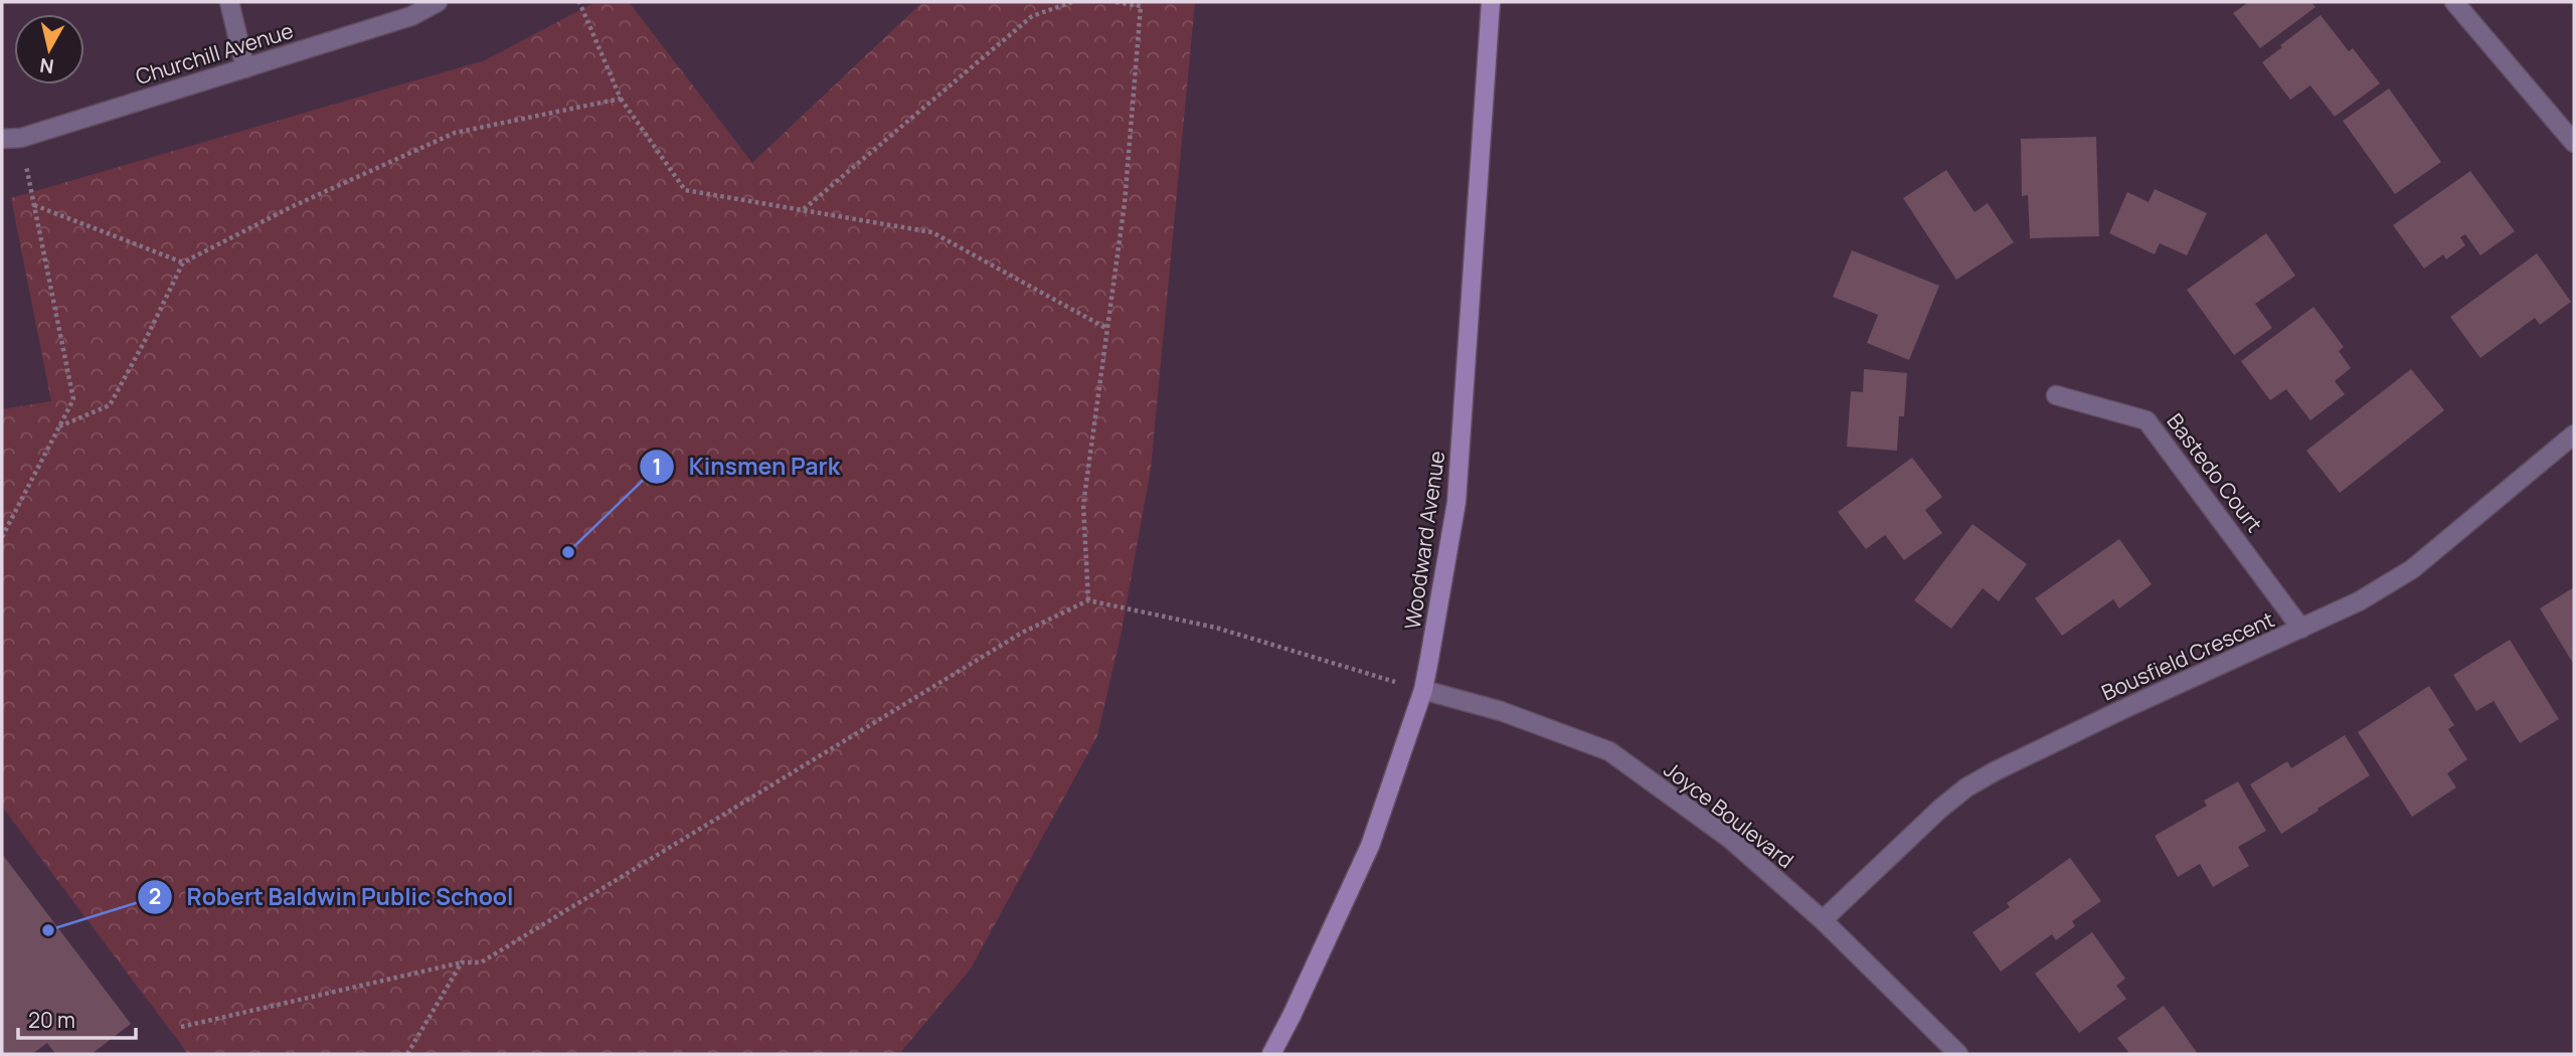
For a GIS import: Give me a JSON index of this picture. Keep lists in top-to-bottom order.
{
  "streets": {
    "street": [
      "Churchill Avenue",
      "Bastedo Court",
      "Woodward Avenue",
      "Bousfield Crescent",
      "Joyce Boulevard"
    ]
  },
  "crossings": [
    ["Bastedo Court", "Bousfield Crescent"],
    ["Woodward Avenue", "Joyce Boulevard"],
    ["Bousfield Crescent", "Joyce Boulevard"]
  ],
  "places": ["Kinsmen Park", "Robert Baldwin Public School"],
  "scale_bar": "20 m",
  "north": "bottom"
}
